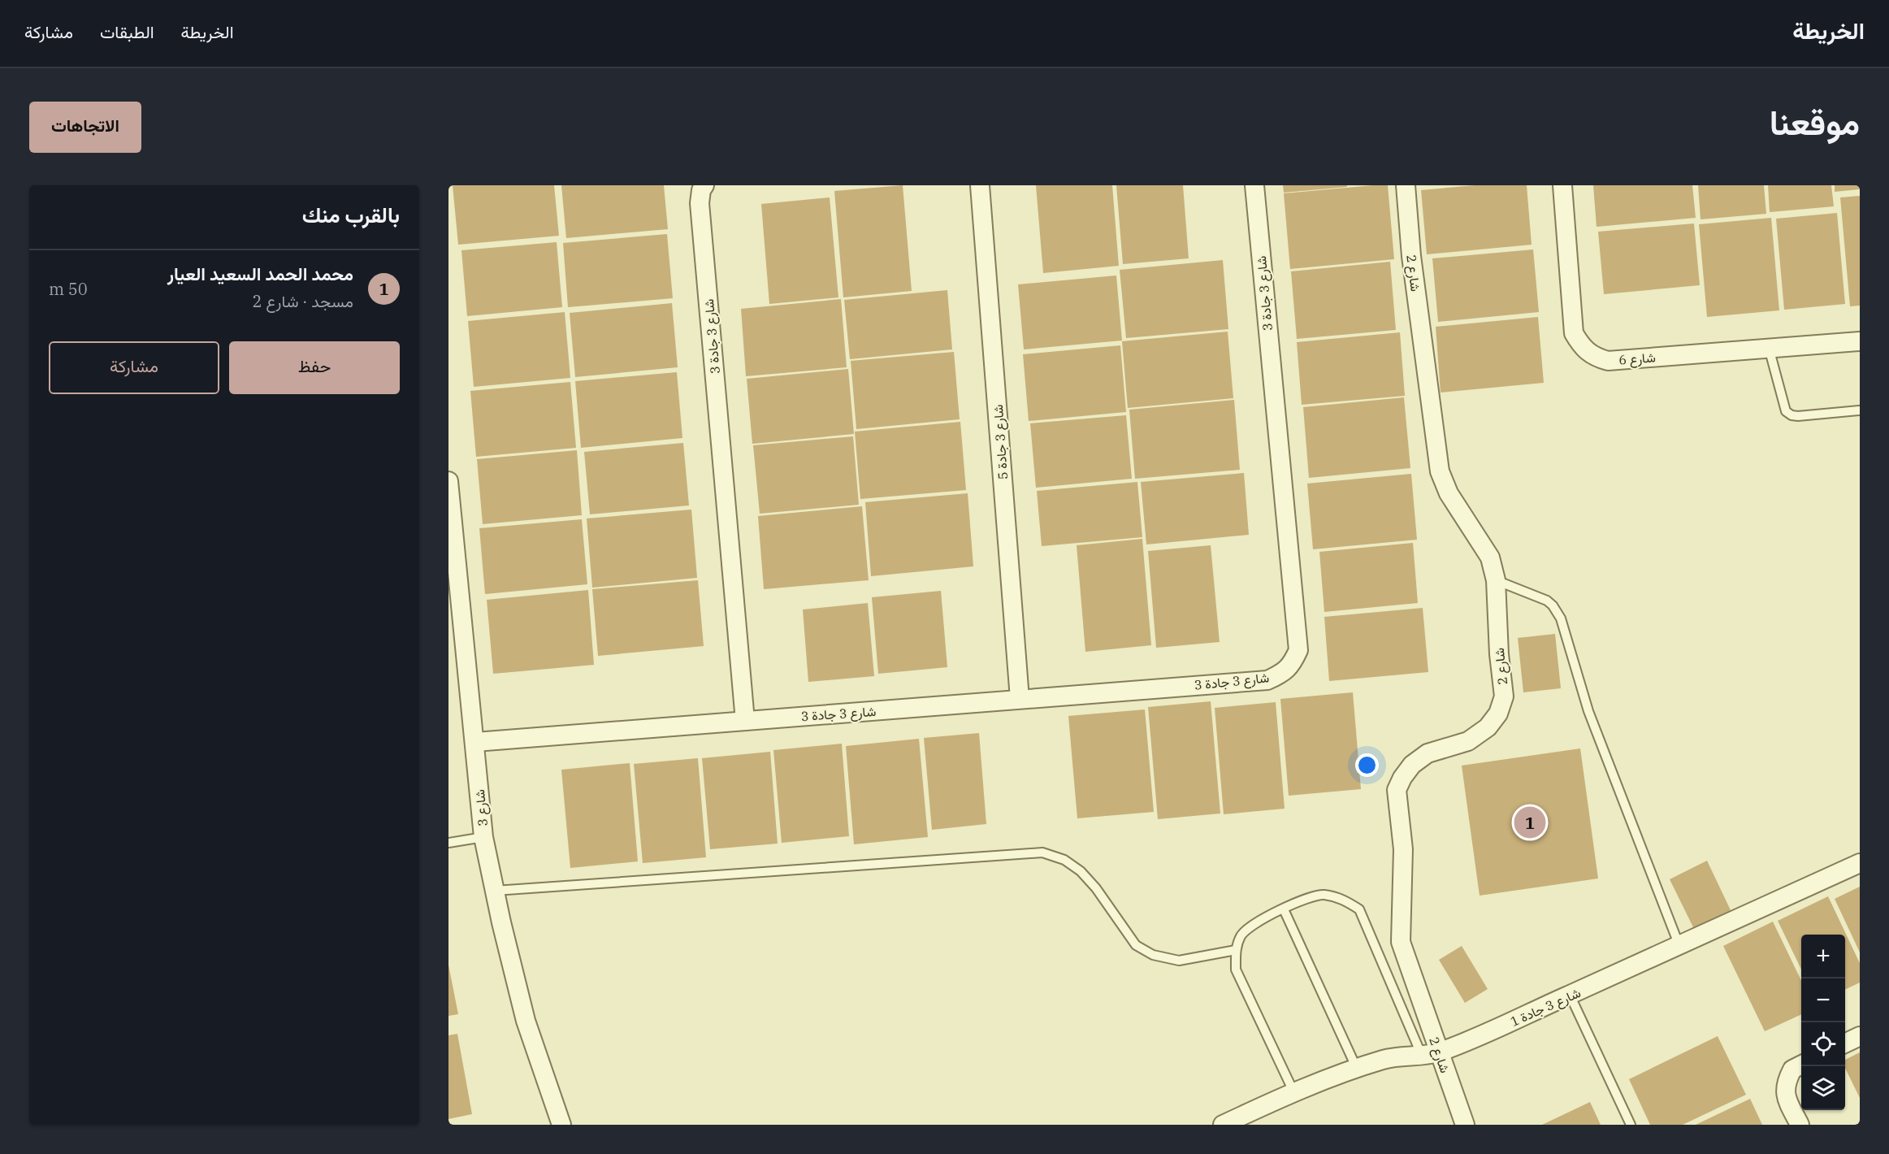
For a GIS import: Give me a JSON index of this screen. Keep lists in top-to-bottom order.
{
  "streets": {
    "street": [
      "شارع 2",
      "شارع 3 جادة 3",
      "شارع 6",
      "شارع 3 جادة 5",
      "شارع 3",
      "شارع 3 جادة 1"
    ]
  },
  "crossings": [
    ["شارع 2", "شارع 3 جادة 1"],
    ["شارع 3 جادة 3", "شارع 3 جادة 5"],
    ["شارع 3 جادة 3", "شارع 3"]
  ],
  "page": {
    "header": "الخريطة",
    "nav": ["الخريطة", "الطبقات", "مشاركة"],
    "title": "موقعنا",
    "buttons": [
      "الاتجاهات",
      ["حفظ", "مشاركة"]
    ],
    "heading": "بالقرب منك",
    "list": [
      {
        "mark": "1",
        "name": "محمد الحمد السعيد العيار",
        "note": "مسجد · شارع 2",
        "value": "50 m"
      }
    ],
    "pins": "1",
    "map_buttons": ["+", "−"]
  }
}
